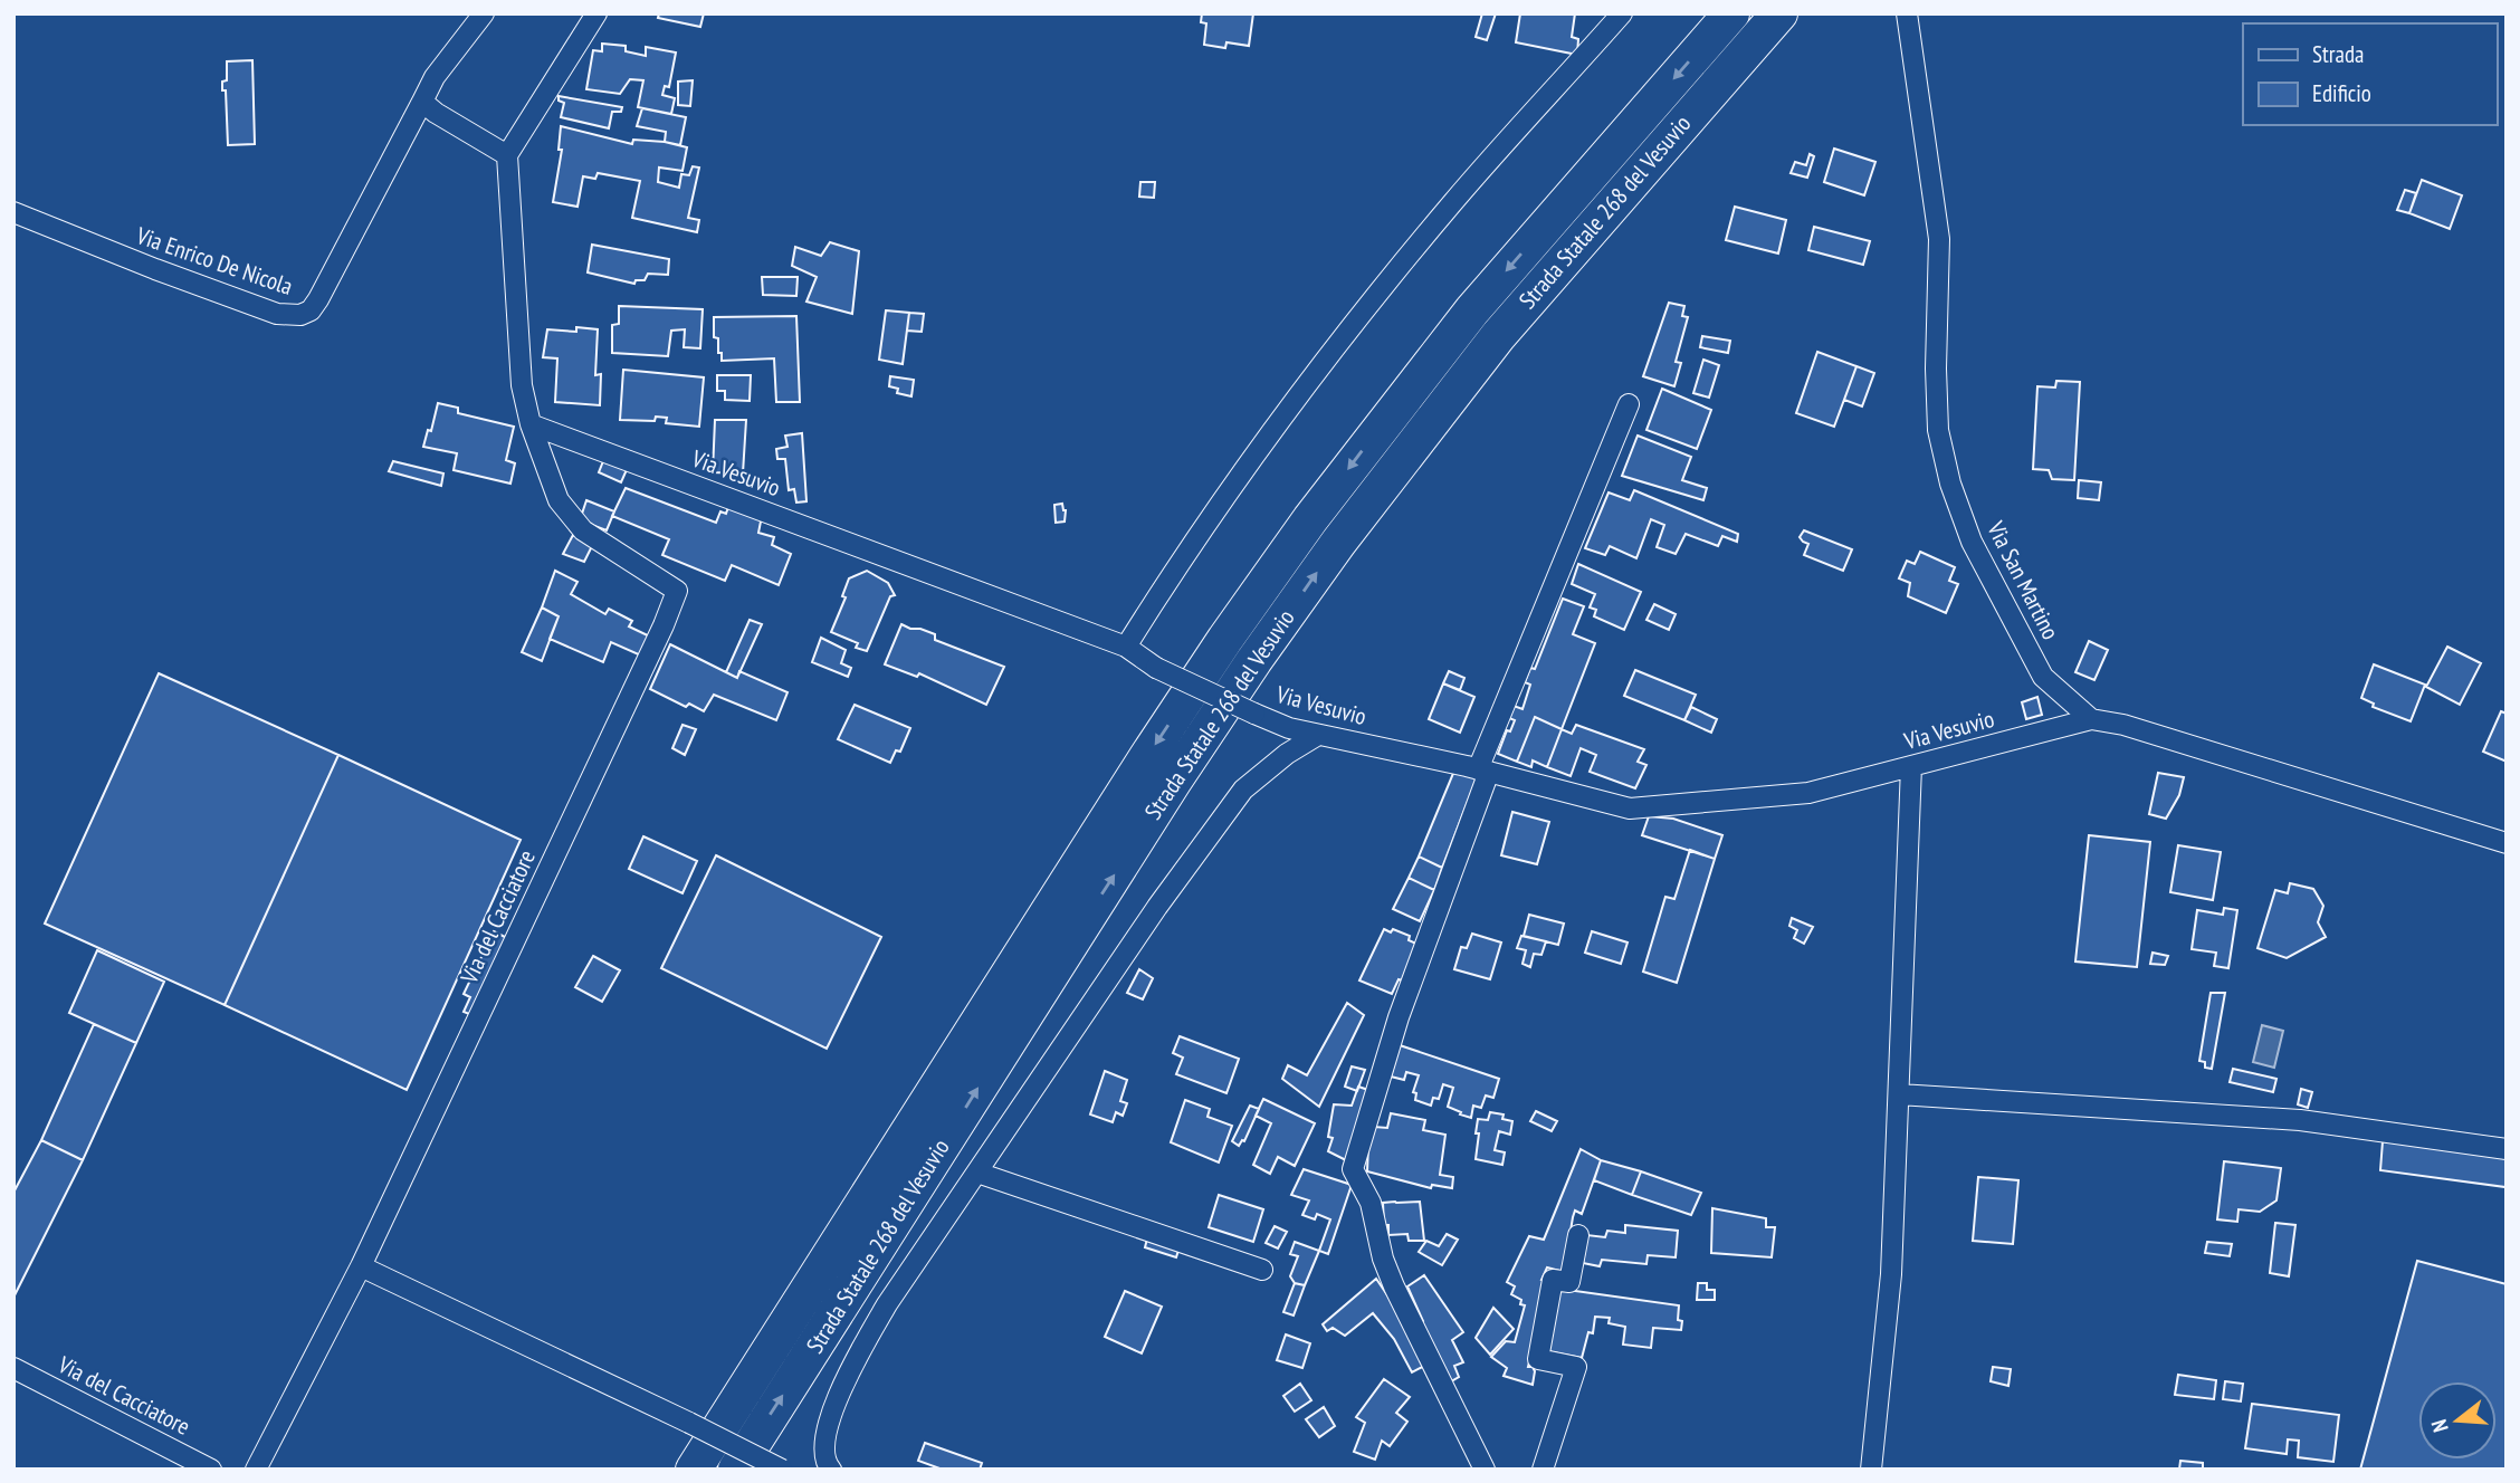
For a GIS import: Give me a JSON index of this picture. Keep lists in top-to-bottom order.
{
  "streets": {
    "highway": ["Strada Statale 268 del Vesuvio"],
    "street": [
      "Via Enrico De Nicola",
      "Via Vesuvio",
      "Via San Martino",
      "Via del Cacciatore"
    ]
  },
  "crossings": [
    ["Via Vesuvio", "Via San Martino"],
    ["Via Vesuvio", "Via del Cacciatore"]
  ],
  "legend": ["Strada", "Edificio"],
  "north": "left"
}
